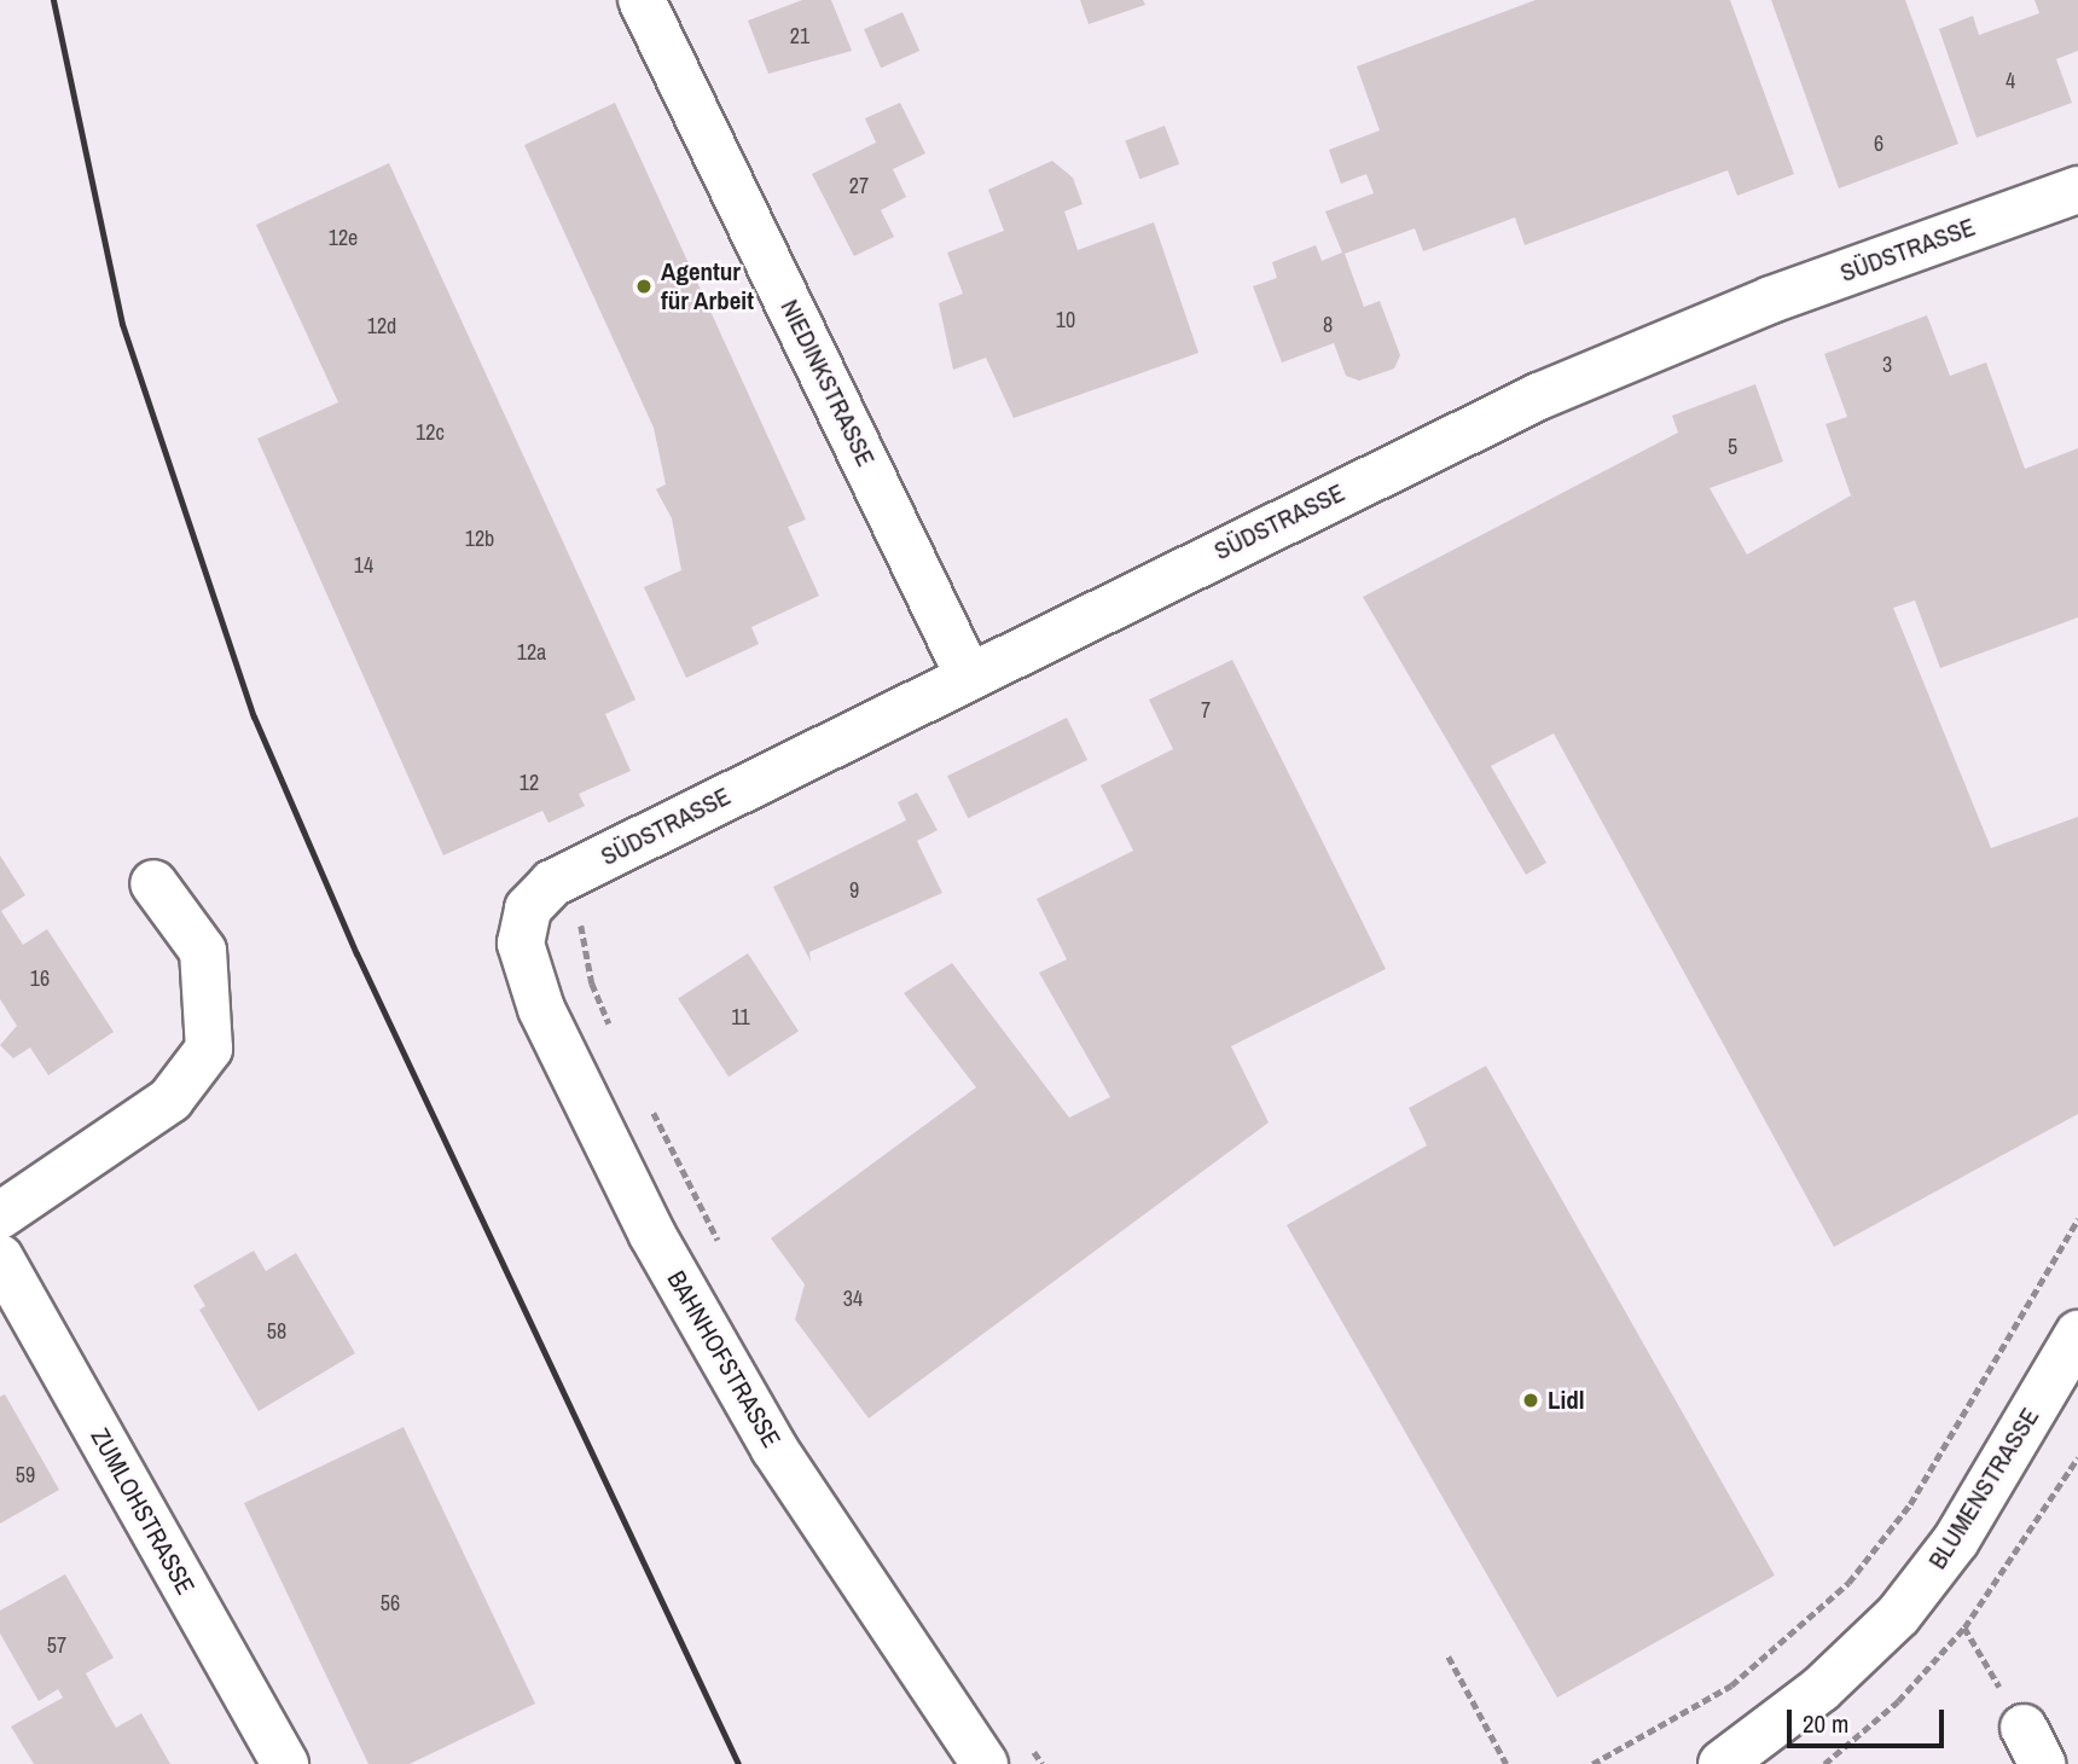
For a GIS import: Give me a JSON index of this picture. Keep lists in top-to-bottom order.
{
  "streets": {
    "street": [
      "SÜDSTRASSE",
      "NIEDINKSTRASSE",
      "BAHNHOFSTRASSE",
      "BLUMENSTRASSE",
      "ZUMLOHSTRASSE"
    ]
  },
  "crossings": [
    ["SÜDSTRASSE", "NIEDINKSTRASSE"],
    ["SÜDSTRASSE", "BAHNHOFSTRASSE"]
  ],
  "places": ["Agentur für Arbeit", "Lidl"],
  "house_numbers": [
    "21",
    "4",
    "6",
    "27",
    "12e",
    "10",
    "8",
    "12d",
    "3",
    "12c",
    "5",
    "12b",
    "14",
    "12a",
    "7",
    "12",
    "9",
    "16",
    "11",
    "34",
    "58",
    "59",
    "56",
    "57"
  ],
  "scale_bar": "20 m"
}
